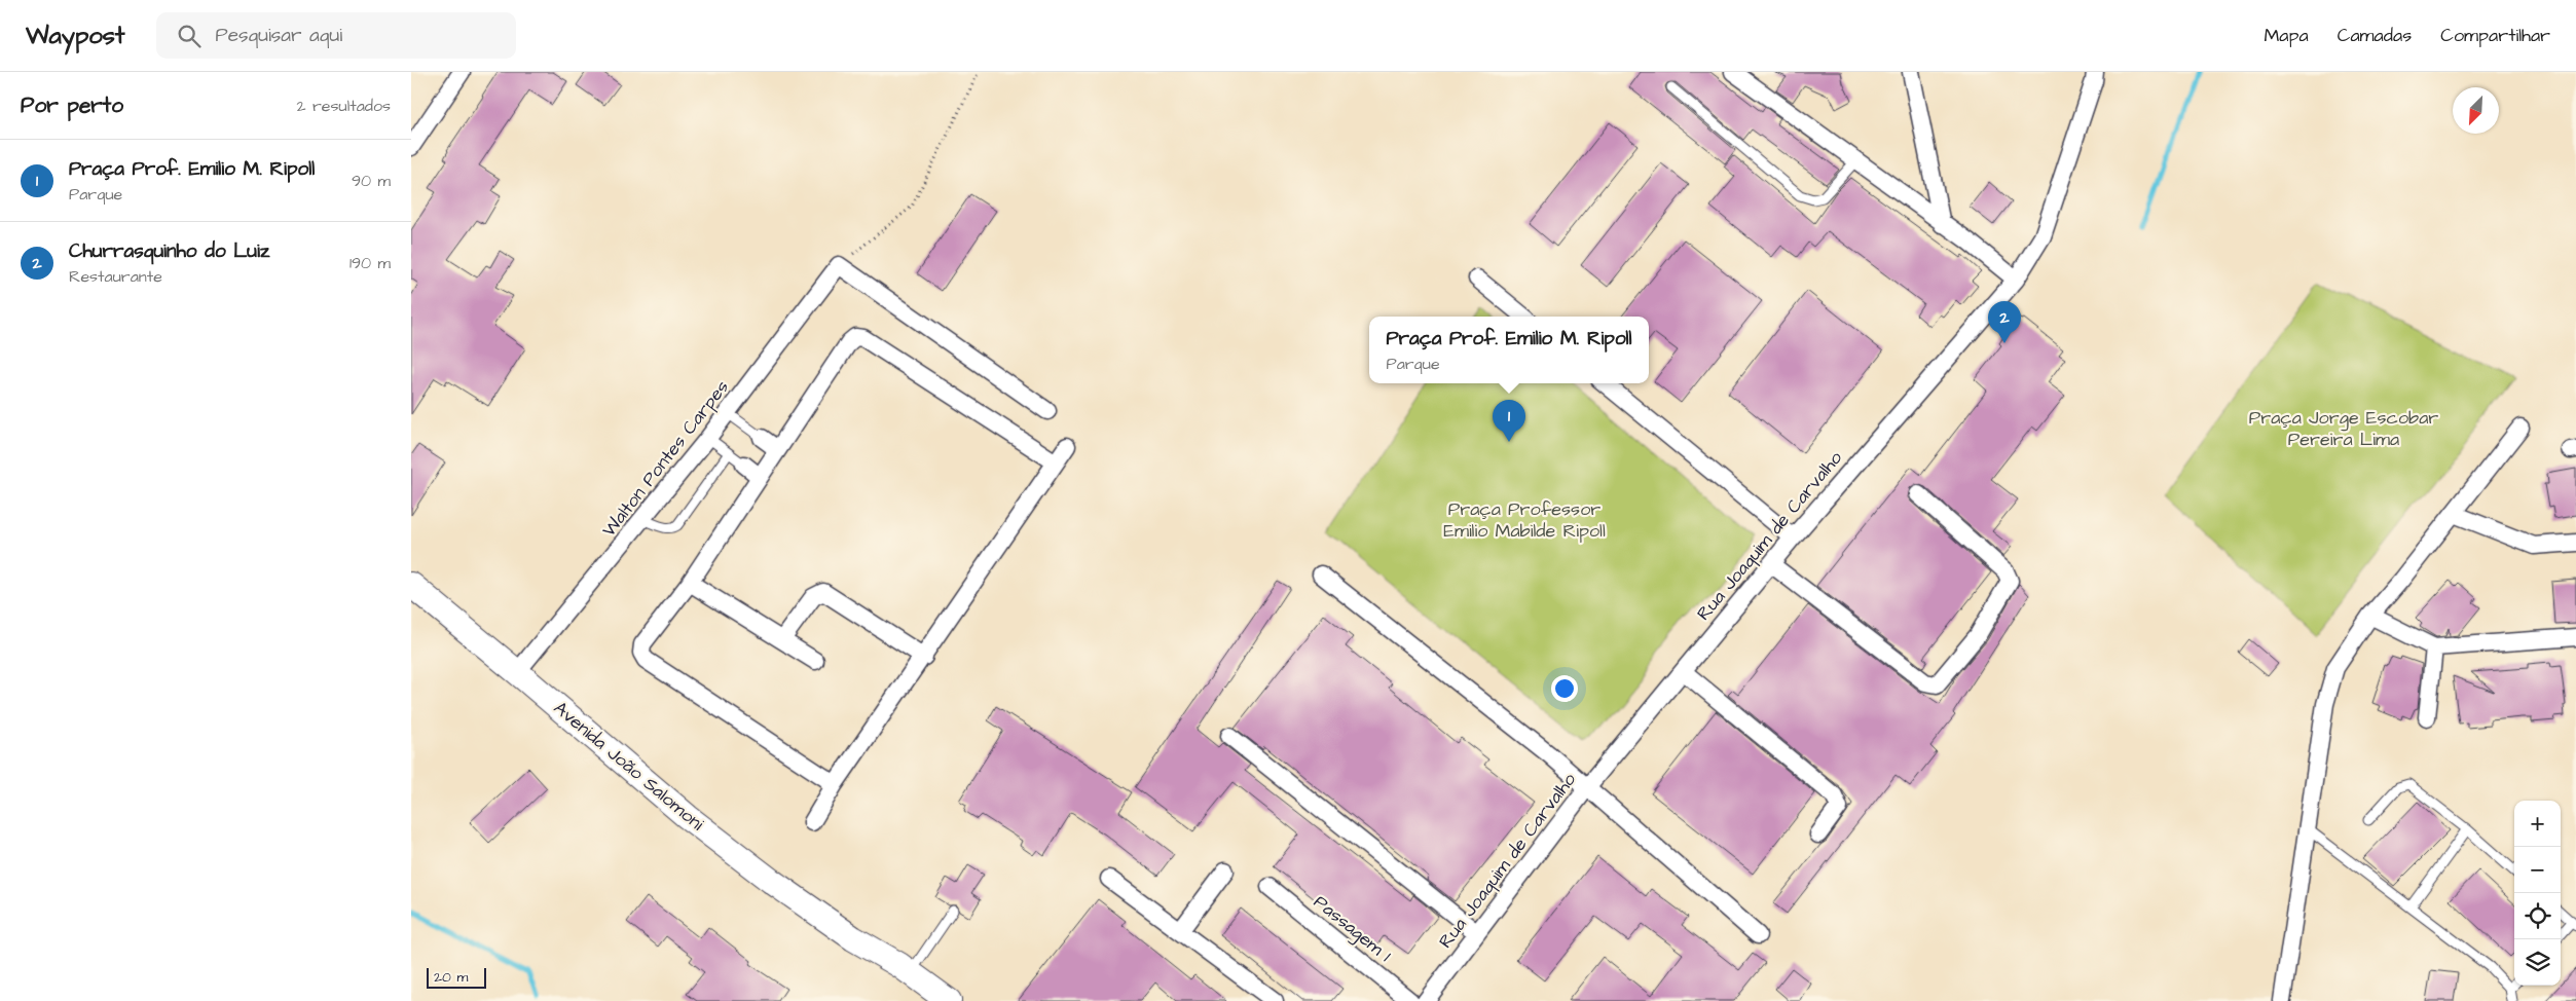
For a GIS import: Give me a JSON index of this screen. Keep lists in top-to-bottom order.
{
  "streets": {
    "main road": ["Avenida João Salomoni"],
    "street": ["Walton Pontes Carpes", "Rua Joaquim de Carvalho", "Passagem 1"]
  },
  "crossings": [
    ["Walton Pontes Carpes", "Avenida João Salomoni"]
  ],
  "parks": ["Praça Jorge Escobar Pereira Lima", "Praça Professor Emilio Mabilde Ripoll"],
  "scale_bar": "20 m",
  "north": "bottom left",
  "page": {
    "header": "Waypost",
    "search": "Pesquisar aqui",
    "nav": ["Mapa", "Camadas", "Compartilhar"],
    "heading": ["Por perto", "2 resultados"],
    "list": [
      {
        "mark": "1",
        "name": "Praça Prof. Emilio M. Ripoll",
        "note": "Parque",
        "value": "90 m"
      },
      {
        "mark": "2",
        "name": "Churrasquinho do Luiz",
        "note": "Restaurante",
        "value": "190 m"
      }
    ],
    "pins": ["2", "1"],
    "popup": ["Praça Prof. Emilio M. Ripoll", "Parque"],
    "map_buttons": ["+", "−"],
    "scale": "20 m"
  }
}
